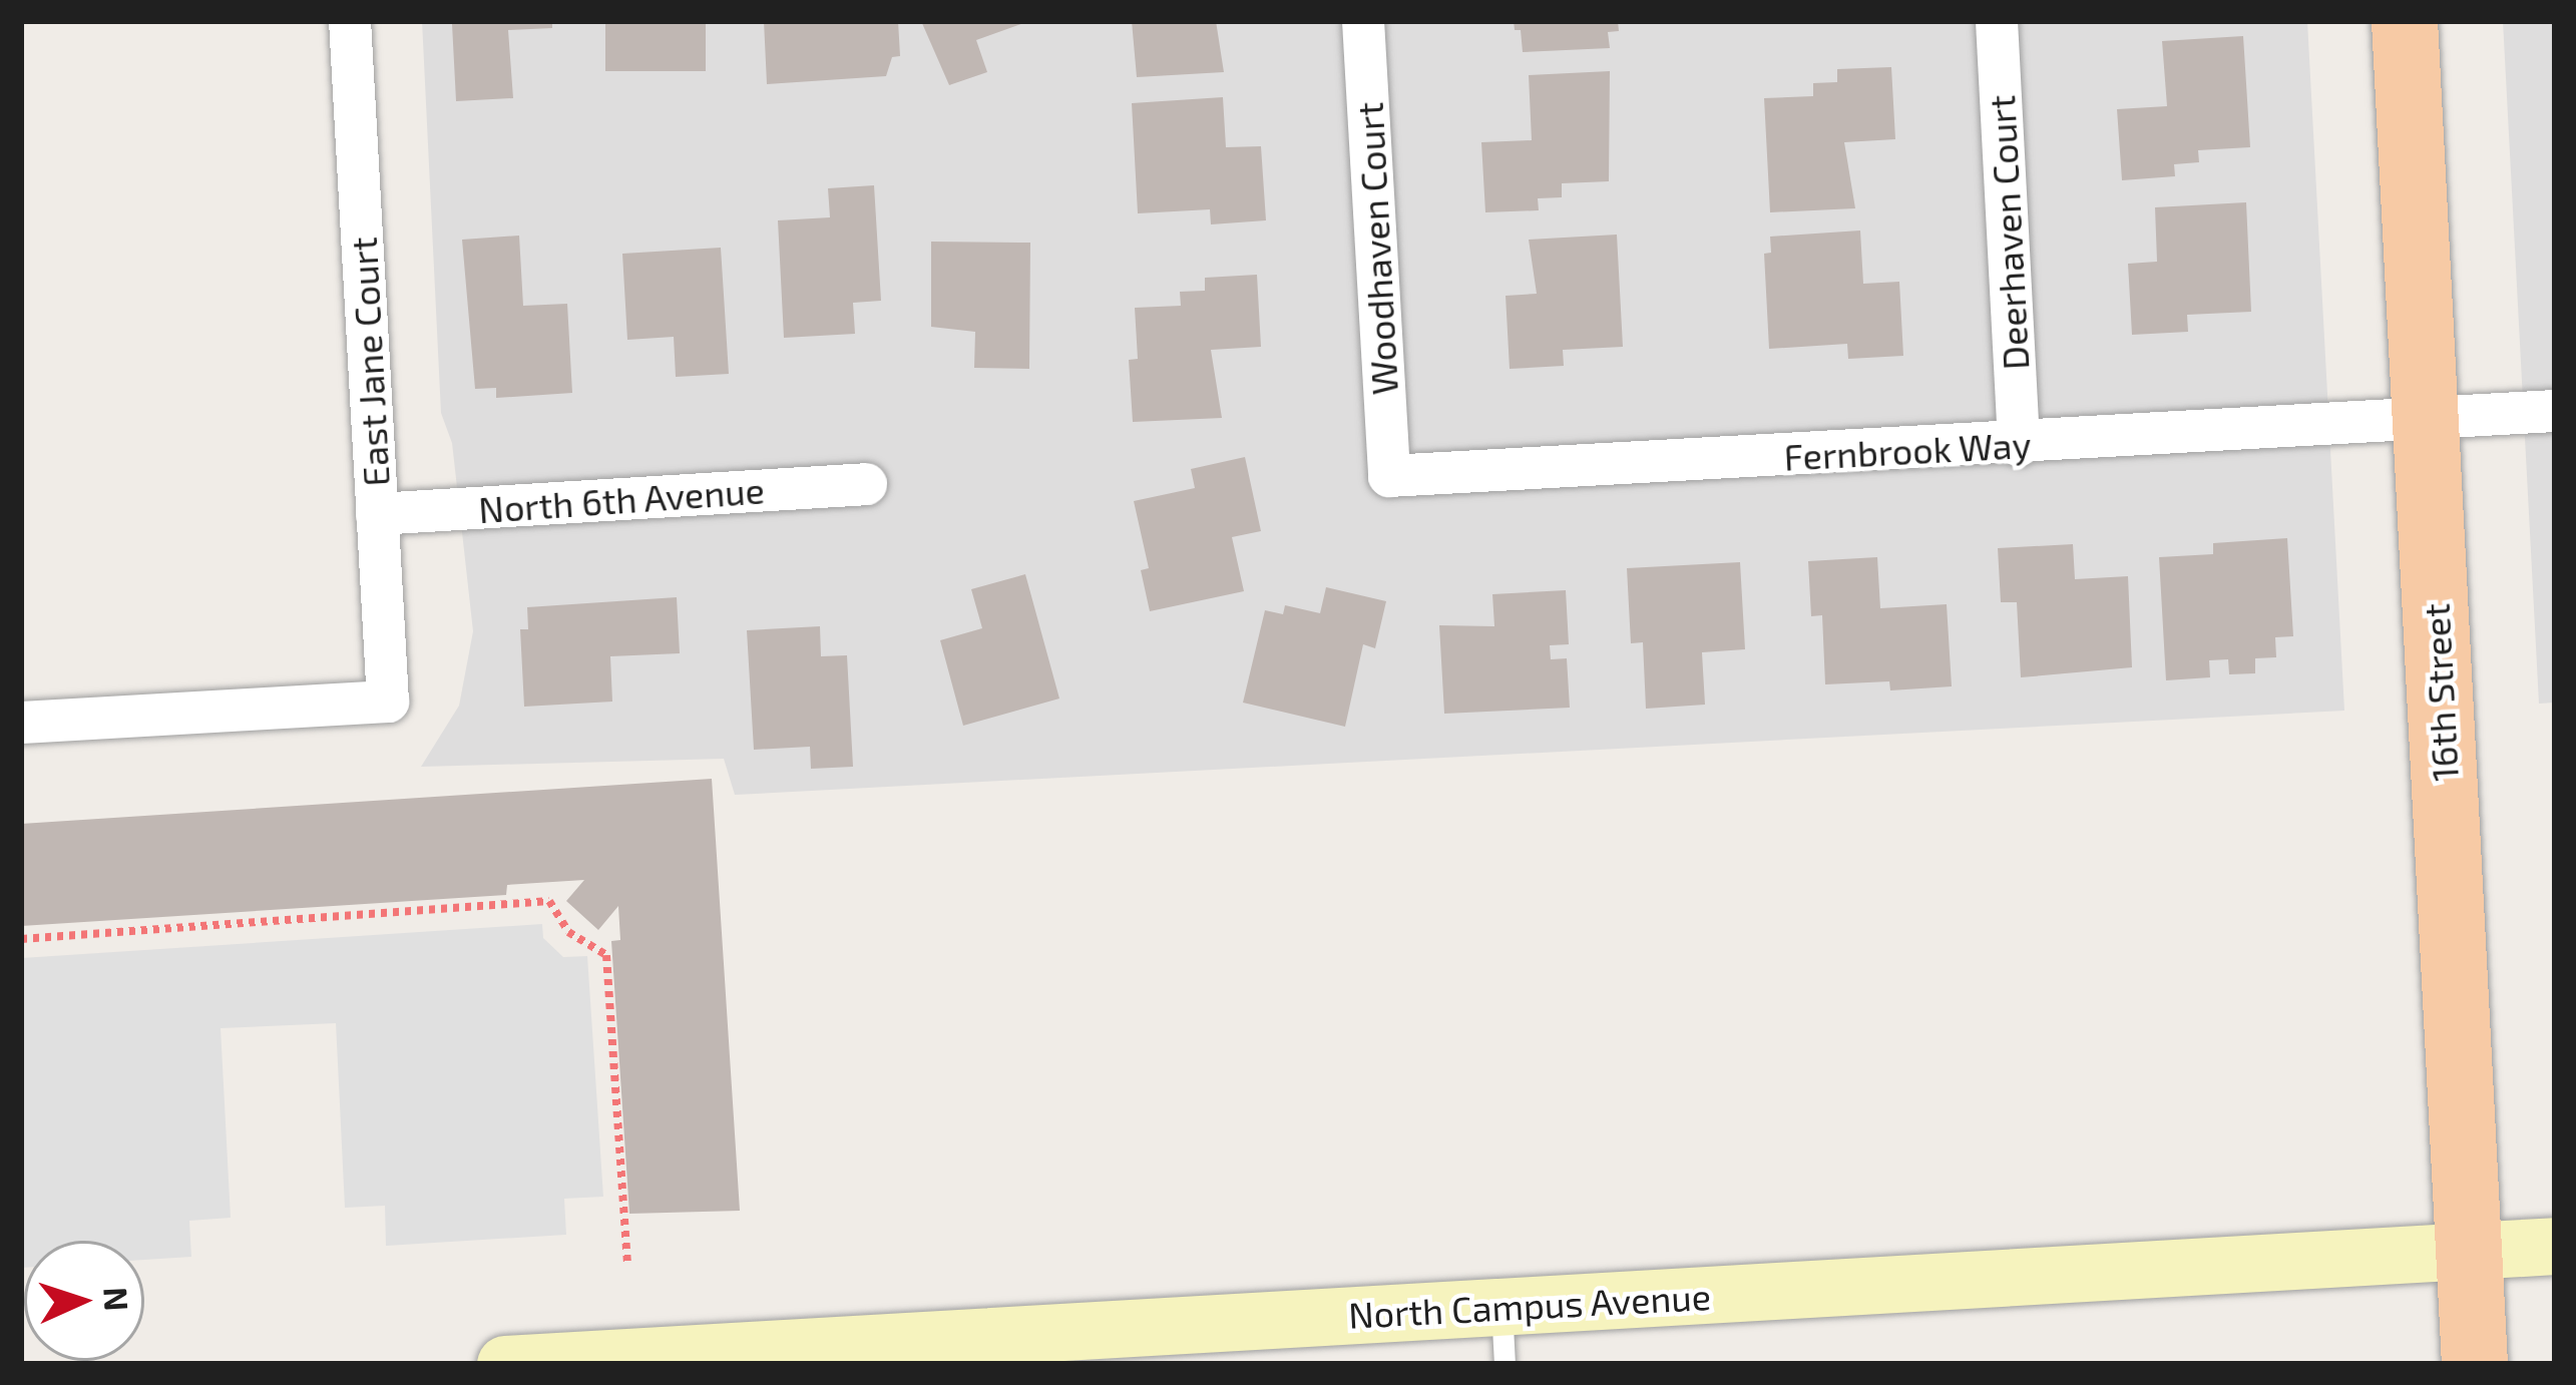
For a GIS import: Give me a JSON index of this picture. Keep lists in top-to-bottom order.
{
  "streets": {
    "main road": ["16th Street", "North Campus Avenue"],
    "street": [
      "Deerhaven Court",
      "Woodhaven Court",
      "East Jane Court",
      "Fernbrook Way",
      "North 6th Avenue"
    ]
  },
  "crossings": [
    ["Deerhaven Court", "Fernbrook Way"],
    ["Woodhaven Court", "Fernbrook Way"],
    ["East Jane Court", "North 6th Avenue"],
    ["Fernbrook Way", "16th Street"],
    ["16th Street", "North Campus Avenue"]
  ],
  "north": "right"
}
